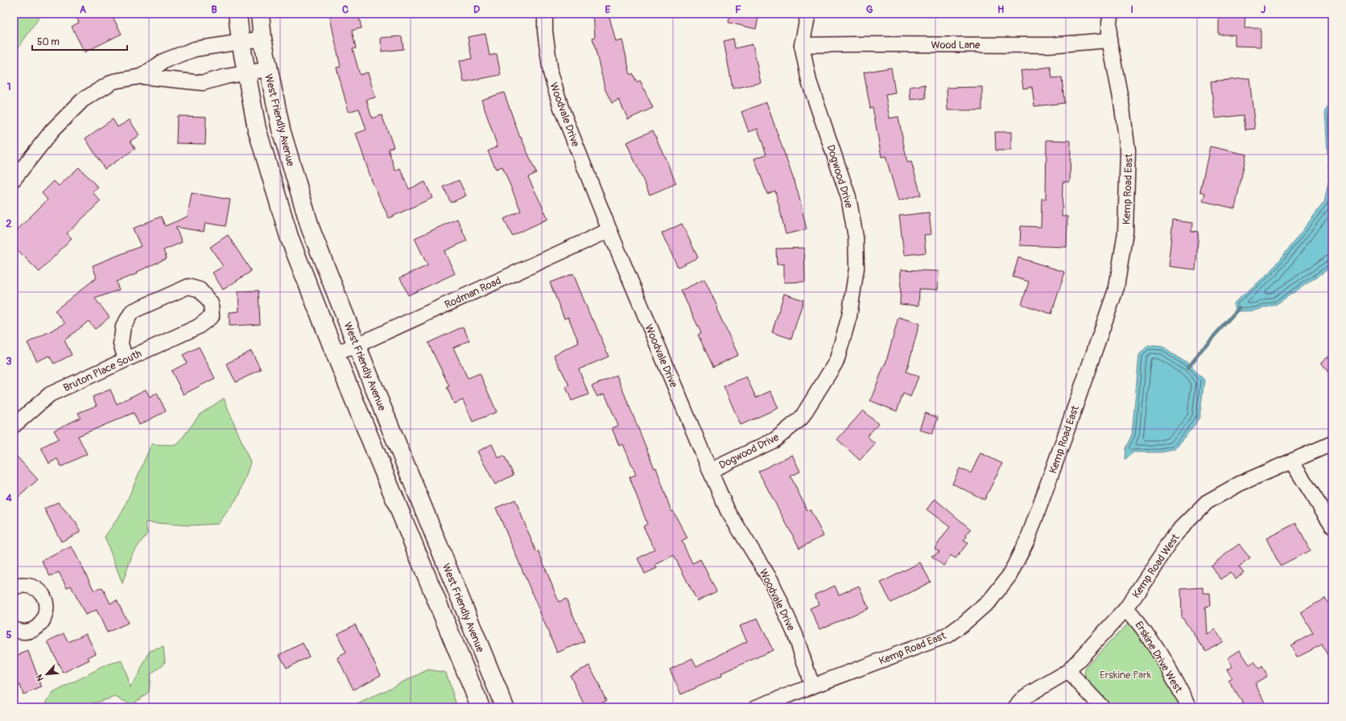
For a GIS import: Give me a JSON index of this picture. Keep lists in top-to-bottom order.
{
  "streets": {
    "main road": ["West Friendly Avenue"],
    "street": [
      "Wood Lane",
      "Woodvale Drive",
      "Dogwood Drive",
      "Kemp Road East",
      "Rodman Road",
      "Bruton Place South",
      "Kemp Road West",
      "Erskine Drive West"
    ]
  },
  "crossings": [
    ["Wood Lane", "Dogwood Drive"],
    ["Wood Lane", "Kemp Road East"],
    ["Woodvale Drive", "Dogwood Drive"],
    ["Woodvale Drive", "Kemp Road East"],
    ["Woodvale Drive", "Rodman Road"],
    ["West Friendly Avenue", "Rodman Road"],
    ["Kemp Road West", "Erskine Drive West"]
  ],
  "parks": ["Erskine Park"],
  "scale_bar": "50 m",
  "north": "bottom left",
  "grid": {
    "columns": [
      "A",
      "B",
      "C",
      "D",
      "E",
      "F",
      "G",
      "H",
      "I",
      "J"
    ],
    "rows": [
      "1",
      "2",
      "3",
      "4",
      "5"
    ]
  }
}
